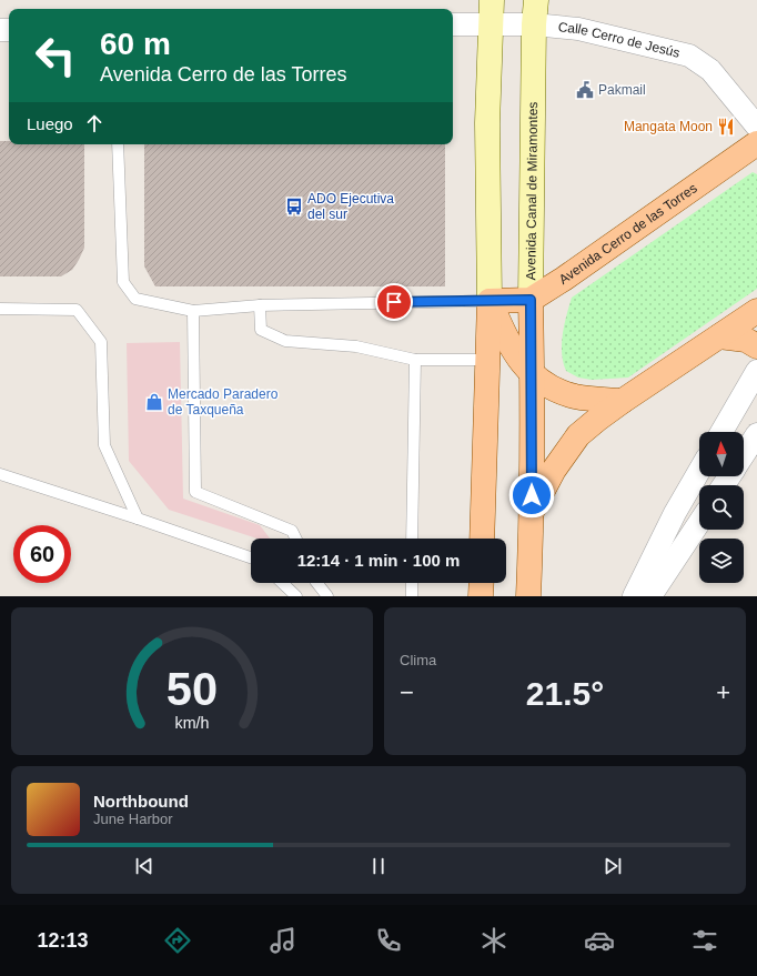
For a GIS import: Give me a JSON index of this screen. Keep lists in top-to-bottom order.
{
  "streets": {
    "main road": ["Avenida Canal de Miramontes", "Avenida Cerro de las Torres"],
    "street": ["Calle Cerro de Jesús"]
  },
  "crossings": [
    ["Calle Cerro de Jesús", "Avenida Canal de Miramontes"],
    ["Avenida Canal de Miramontes", "Avenida Cerro de las Torres"]
  ],
  "places": {
    "public building": ["Pakmail"],
    "restaurant": ["Mangata Moon"],
    "bus stop": ["ADO Ejecutiva del sur"],
    "shop": ["Mercado Paradero de Taxqueña"]
  },
  "north": "top",
  "page": {
    "turn": ["60 m", "Avenida Cerro de las Torres"],
    "then": "Luego",
    "limit": "60",
    "trip": "12:14 · 1 min · 100 m",
    "tile": "Clima",
    "heat": ["−", "21.5°", "+"],
    "song": ["Northbound", "June Harbor"],
    "tabs": "12:13",
    "gauge": ["50", "km/h"]
  }
}
